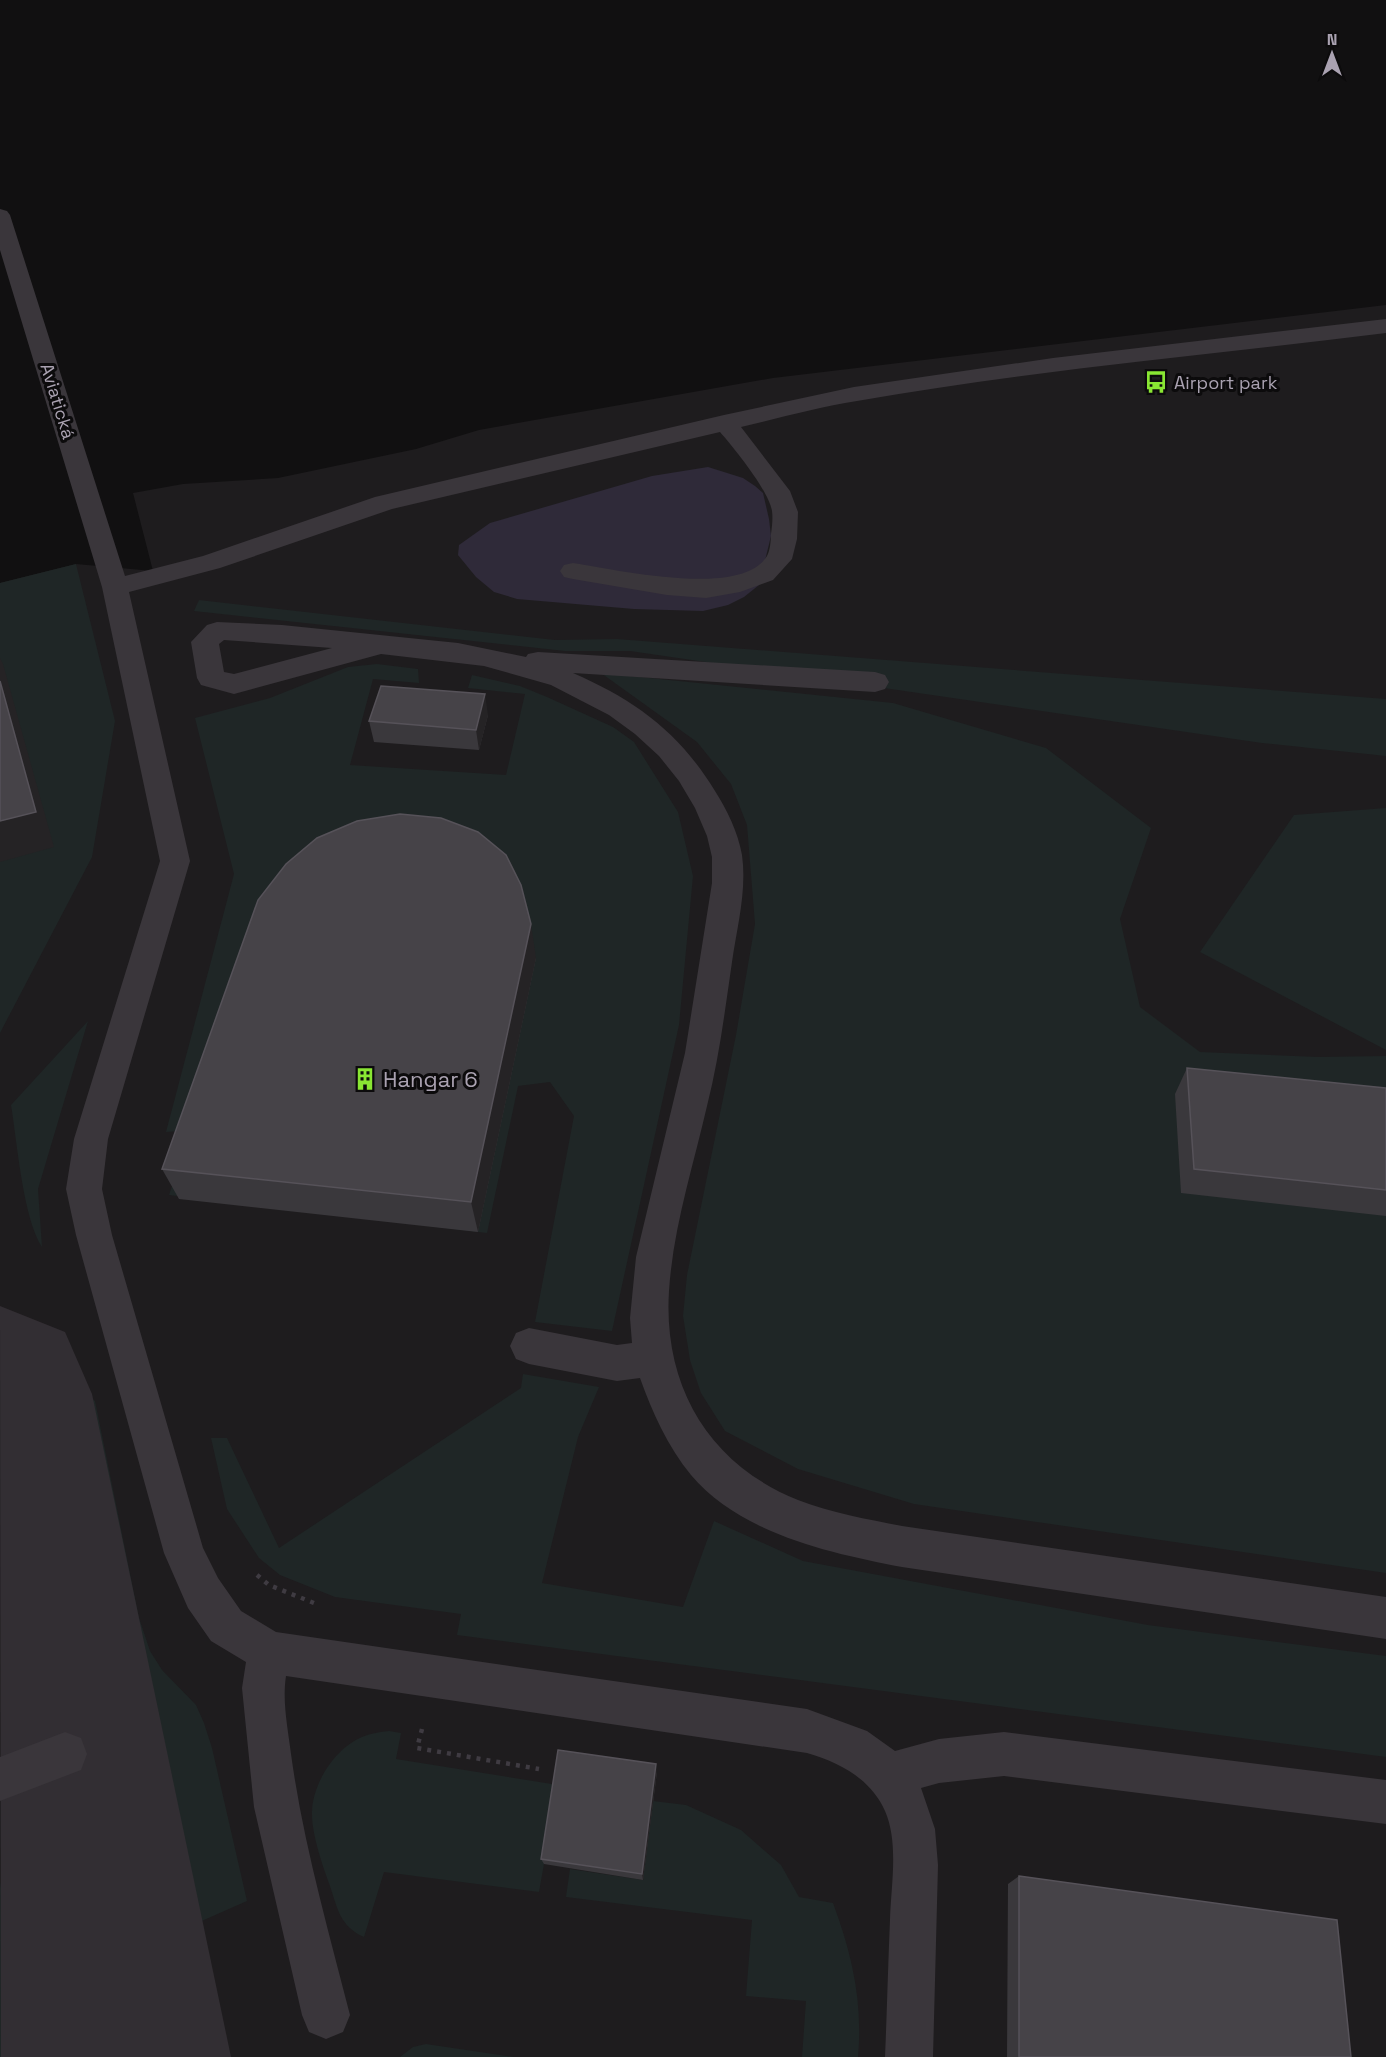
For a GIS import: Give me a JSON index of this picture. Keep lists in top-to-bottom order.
{
  "streets": {
    "lane": ["Aviatická"]
  },
  "places": {
    "bus stop": ["Airport park"],
    "building": ["Hangar 6"]
  },
  "north": "top"
}
